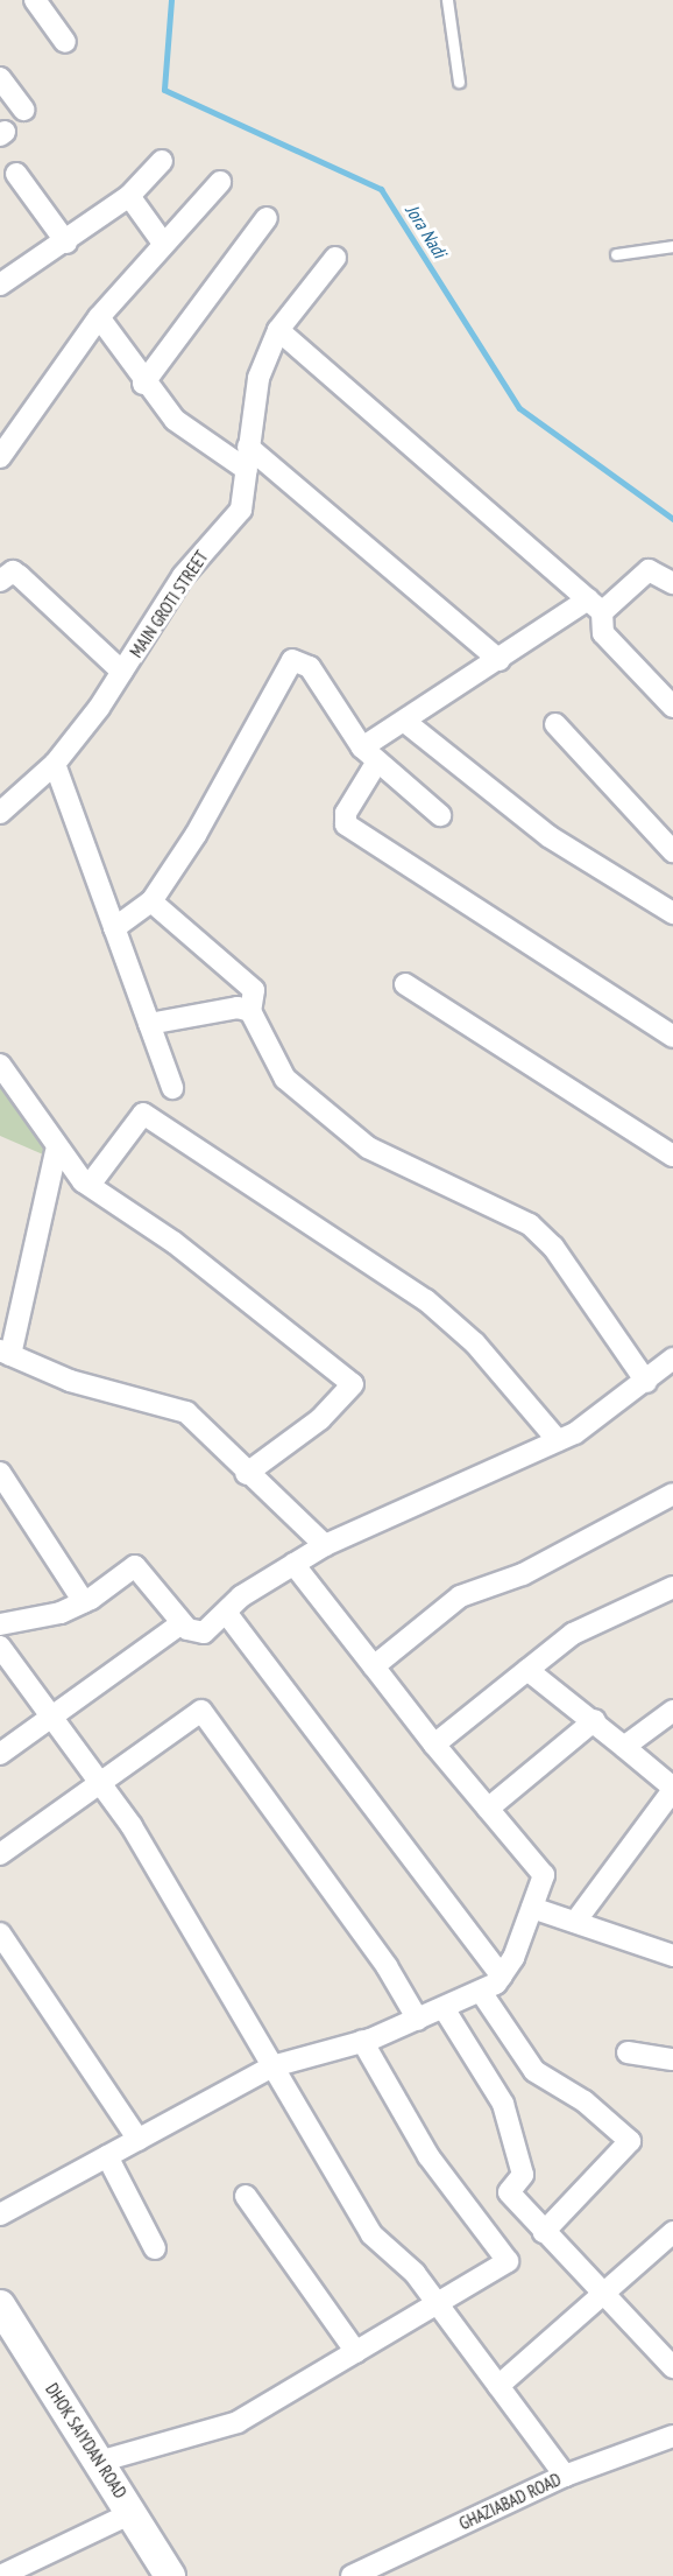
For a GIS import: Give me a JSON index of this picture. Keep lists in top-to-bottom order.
{
  "streets": {
    "main road": ["DHOK SAIYDAN ROAD"],
    "street": ["MAIN GROTI STREET", "GHAZIABAD ROAD"]
  },
  "water": ["Jora Nadi"]
}
